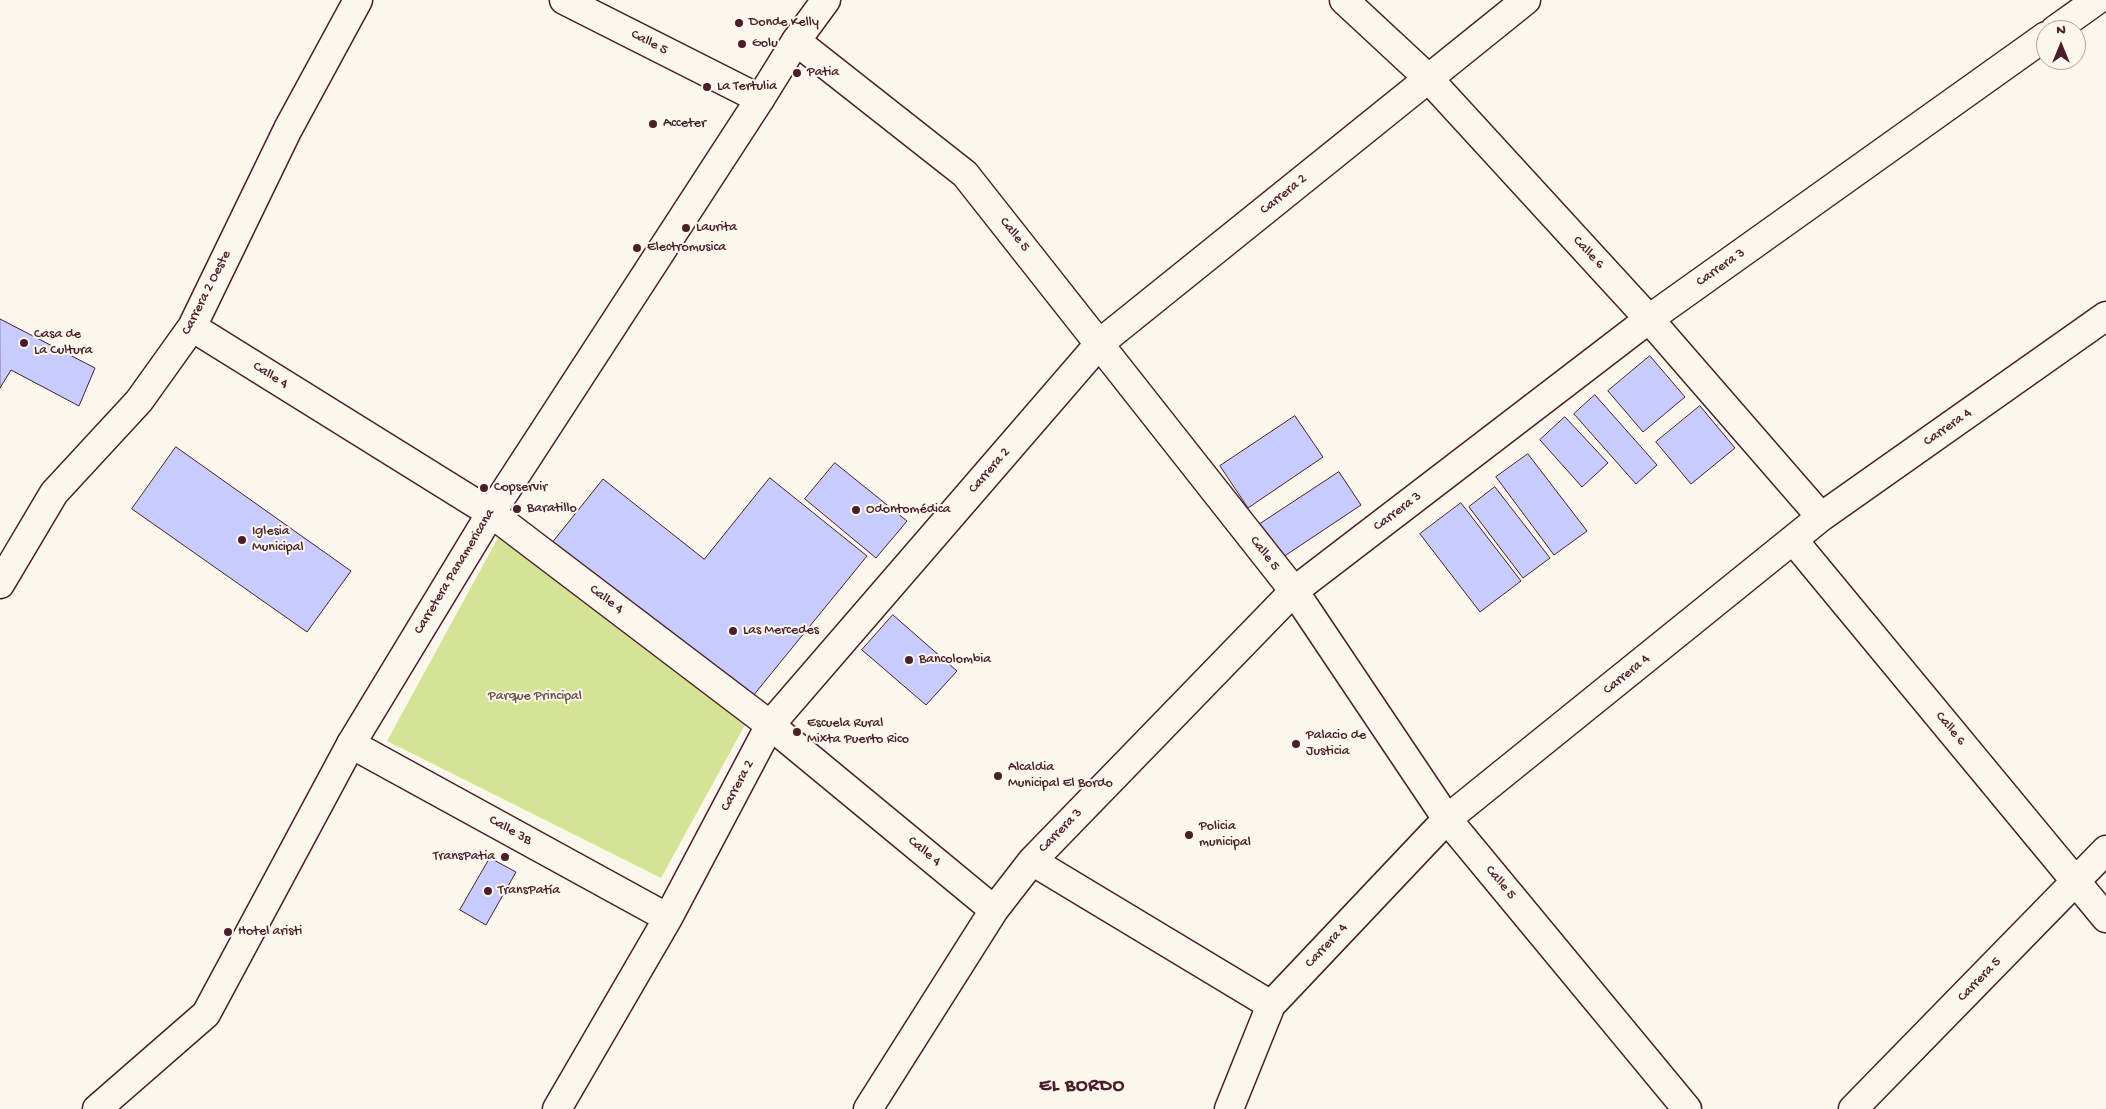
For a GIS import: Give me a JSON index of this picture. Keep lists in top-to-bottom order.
{
  "streets": {
    "main road": [
      "Calle 5",
      "Carrera 2",
      "Calle 6",
      "Carrera 3",
      "Carrera 2 Oeste",
      "Calle 4",
      "Carrera 4",
      "Carretera Panamericana",
      "Calle 3B",
      "Carrera 5"
    ]
  },
  "crossings": [
    ["Calle 5", "Carrera 2"],
    ["Calle 5", "Carrera 3"],
    ["Calle 5", "Carrera 4"],
    ["Calle 5", "Carretera Panamericana"],
    ["Carrera 2", "Calle 6"],
    ["Carrera 2", "Calle 4"],
    ["Carrera 2", "Calle 3B"],
    ["Calle 6", "Carrera 3"],
    ["Calle 6", "Carrera 4"],
    ["Calle 6", "Carrera 5"],
    ["Carrera 3", "Calle 4"],
    ["Carrera 2 Oeste", "Calle 4"],
    ["Calle 4", "Carretera Panamericana"],
    ["Carretera Panamericana", "Calle 3B"]
  ],
  "districts": ["EL BORDO"],
  "parks": ["Parque Principal"],
  "places": [
    "Donde Kelly",
    "Golu",
    "Patia",
    "La Tertulia",
    "Acceter",
    "Laurita",
    "Electromusica",
    "Casa de La Cultura",
    "Copservir",
    "Baratillo",
    "Odontomédica",
    "Iglesia Municipal",
    "Las Mercedes",
    "Bancolombia",
    "Escuela Rural Mixta Puerto Rico",
    "Palacio de Justicia",
    "Alcaldia Municipal El Bordo",
    "Policia municipal",
    "TransPatia",
    "TransPatía",
    "Hotel aristi"
  ],
  "north": "top"
}
